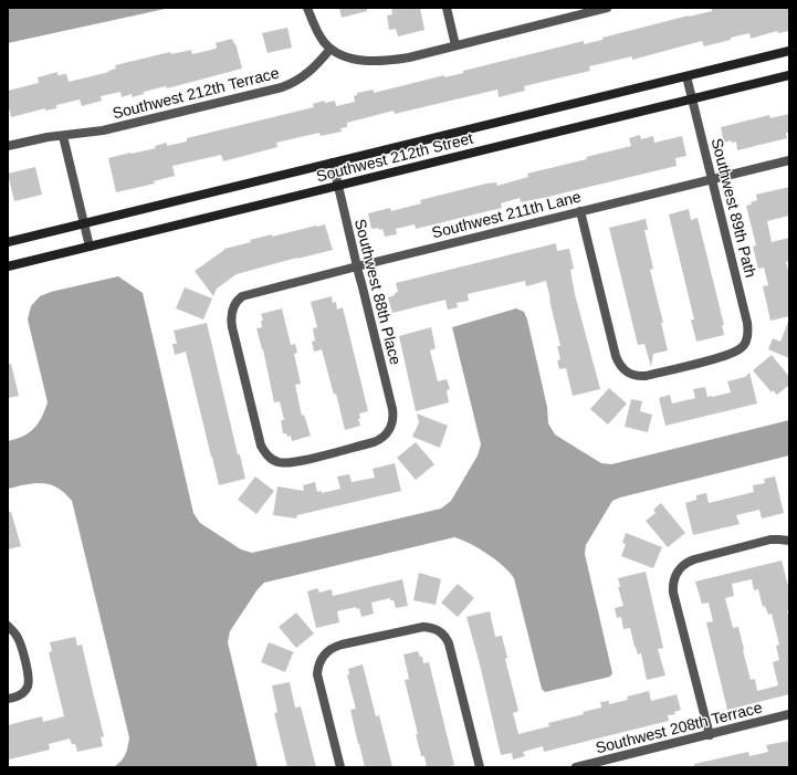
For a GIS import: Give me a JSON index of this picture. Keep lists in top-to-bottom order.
{
  "streets": {
    "street": [
      "Southwest 212th Terrace",
      "Southwest 212th Street",
      "Southwest 89th Path",
      "Southwest 211th Lane",
      "Southwest 88th Place",
      "Southwest 208th Terrace"
    ]
  },
  "crossings": [
    ["Southwest 212th Street", "Southwest 89th Path"],
    ["Southwest 212th Street", "Southwest 88th Place"],
    ["Southwest 89th Path", "Southwest 211th Lane"],
    ["Southwest 211th Lane", "Southwest 88th Place"]
  ]
}
